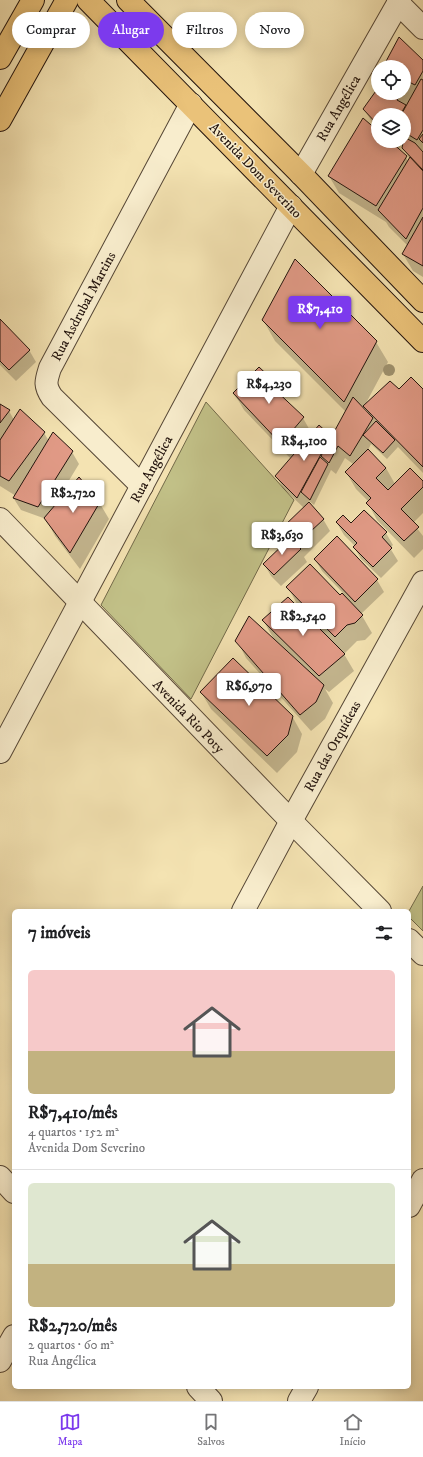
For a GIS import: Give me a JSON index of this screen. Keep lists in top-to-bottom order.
{
  "streets": {
    "main road": ["Avenida Dom Severino"],
    "street": [
      "Rua Angélica",
      "Rua Asdrubal Martins",
      "Avenida Rio Poty",
      "Rua das Orquídeas"
    ]
  },
  "crossings": [
    ["Rua Angélica", "Avenida Dom Severino"],
    ["Rua Angélica", "Rua Asdrubal Martins"],
    ["Rua Angélica", "Avenida Rio Poty"],
    ["Avenida Dom Severino", "Rua Asdrubal Martins"],
    ["Avenida Rio Poty", "Rua das Orquídeas"]
  ],
  "page": {
    "chip": [
      "Comprar",
      "Alugar",
      "Filtros",
      "Novo"
    ],
    "price": [
      "R$7,410",
      "R$4,230",
      "R$4,100",
      "R$2,720",
      "R$3,630",
      "R$2,540",
      "R$6,970"
    ],
    "heading": "7 imóveis",
    "list": [
      {
        "name": "R$7,410/mês",
        "note": "4 quartos · 152 m² · Avenida Dom Severino"
      },
      {
        "name": "R$2,720/mês",
        "note": "2 quartos · 60 m² · Rua Angélica"
      }
    ],
    "tabs": ["Mapa", "Salvos", "Início"]
  }
}
